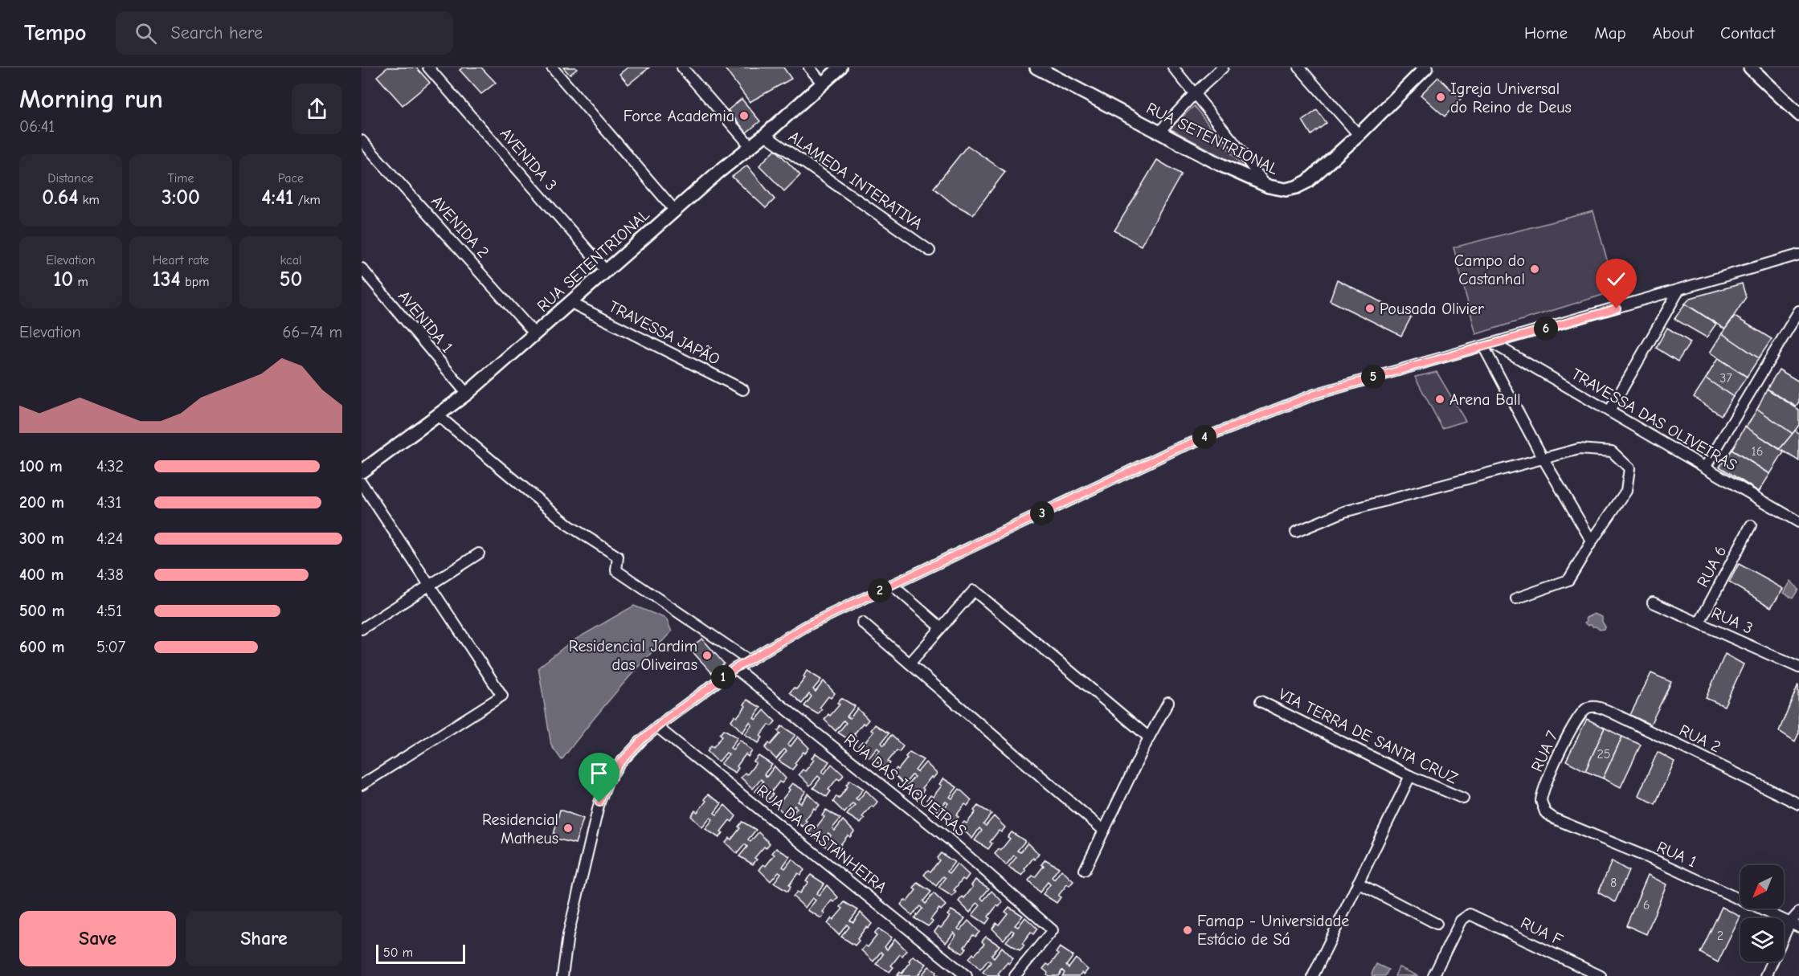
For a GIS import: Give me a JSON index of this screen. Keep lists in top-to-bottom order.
{
  "streets": {
    "street": [
      "RUA SETENTRIONAL",
      "AVENIDA 3",
      "ALAMEDA INTERATIVA",
      "AVENIDA 2",
      "AVENIDA 1",
      "TRAVESSA JAPÃO",
      "TRAVESSA DAS OLIVEIRAS",
      "RUA 6",
      "RUA 3",
      "VIA TERRA DE SANTA CRUZ",
      "RUA 2",
      "RUA 7",
      "RUA DAS JAQUEIRAS",
      "RUA DA CASTANHEIRA",
      "RUA 1",
      "RUA F"
    ]
  },
  "crossings": [
    ["RUA SETENTRIONAL", "AVENIDA 3"],
    ["RUA SETENTRIONAL", "ALAMEDA INTERATIVA"],
    ["RUA SETENTRIONAL", "AVENIDA 2"],
    ["RUA SETENTRIONAL", "AVENIDA 1"],
    ["RUA SETENTRIONAL", "TRAVESSA JAPÃO"],
    ["RUA 6", "RUA 3"],
    ["RUA 2", "RUA 7"],
    ["RUA 7", "RUA 1"]
  ],
  "places": [
    "Igreja Universal do Reino de Deus",
    "Force Academia",
    "Campo do Castanhal",
    "Pousada Olivier",
    "Arena Ball",
    "Residencial Jardim das Oliveiras",
    "Residencial Matheus",
    "Famap - Universidade Estácio de Sá"
  ],
  "house_numbers": [
    "37",
    "16",
    "25",
    "8",
    "6",
    "2"
  ],
  "scale_bar": "50 m",
  "north": "bottom left",
  "page": {
    "header": "Tempo",
    "search": "Search here",
    "nav": [
      "Home",
      "Map",
      "About",
      "Contact"
    ],
    "heading": ["Morning run", "06:41"],
    "stats": [
      ["Distance", "0.64 km"],
      ["Time", "3:00"],
      ["Pace", "4:41 /km"],
      ["Elevation", "10 m"],
      ["Heart rate", "134 bpm"],
      ["kcal", "50"]
    ],
    "chart": ["Elevation", "66–74 m"],
    "pins": [
      "6",
      "5",
      "4",
      "3",
      "2",
      "1"
    ],
    "list": [
      {
        "name": "100 m",
        "note": "4:32"
      },
      {
        "name": "200 m",
        "note": "4:31"
      },
      {
        "name": "300 m",
        "note": "4:24"
      },
      {
        "name": "400 m",
        "note": "4:38"
      },
      {
        "name": "500 m",
        "note": "4:51"
      },
      {
        "name": "600 m",
        "note": "5:07"
      }
    ],
    "buttons": ["Save", "Share"],
    "scale": "50 m"
  }
}
